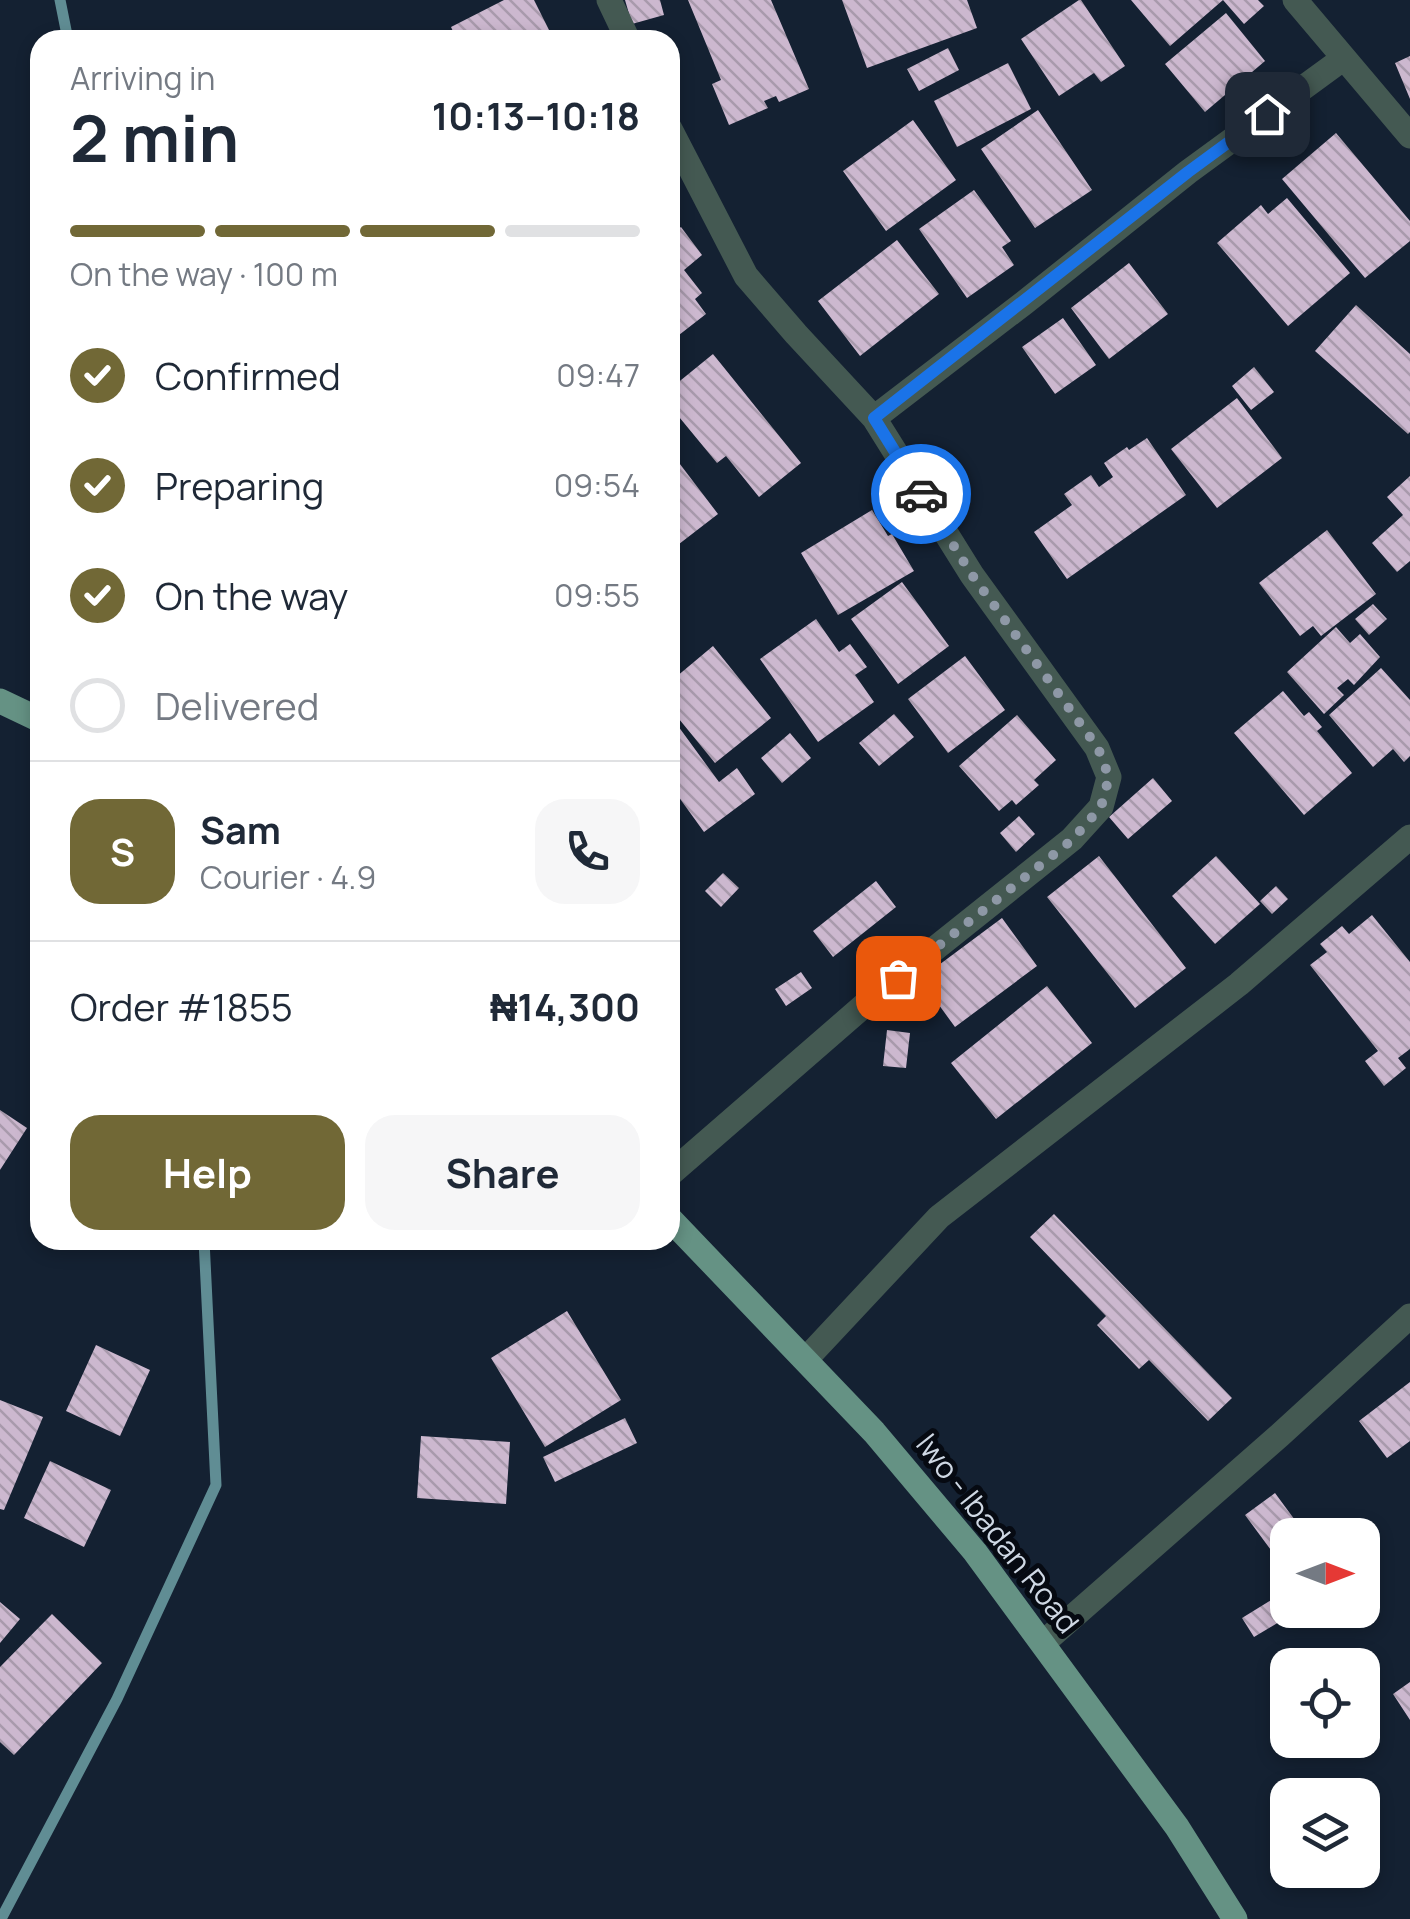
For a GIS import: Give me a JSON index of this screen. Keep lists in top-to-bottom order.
{
  "streets": {
    "main road": ["Iwo - Ibadan Road"]
  },
  "north": "right",
  "page": {
    "heading": ["2 min", "Arriving in", "10:13–10:18"],
    "panel": [
      "Sam",
      "Courier · 4.9",
      "Order #1855",
      "₦14,300"
    ],
    "bar": "On the way · 100 m",
    "list": [
      ["Confirmed", "09:47"],
      ["Preparing", "09:54"],
      ["On the way", "09:55"],
      "Delivered"
    ],
    "round": "S",
    "buttons": ["Help", "Share"]
  }
}
